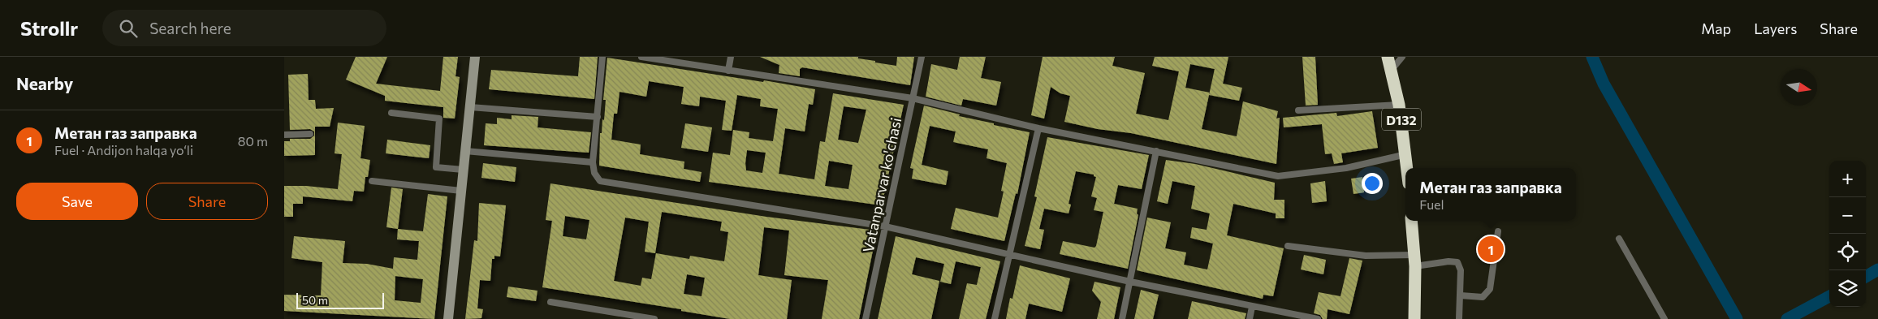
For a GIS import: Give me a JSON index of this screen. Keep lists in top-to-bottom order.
{
  "streets": {
    "highway": ["D132"],
    "lane": ["Vatanparvar ko'chasi"]
  },
  "scale_bar": "50 m",
  "north": "right",
  "page": {
    "header": "Strollr",
    "search": "Search here",
    "nav": ["Map", "Layers", "Share"],
    "heading": "Nearby",
    "list": [
      {
        "mark": "1",
        "name": "Метан газ заправка",
        "note": "Fuel · Andijon halqa yo‘li",
        "value": "80 m"
      }
    ],
    "map_buttons": ["+", "−"],
    "popup": ["Метан газ заправка", "Fuel"],
    "buttons": ["Save", "Share"],
    "pins": "1",
    "scale": "50 m"
  }
}
